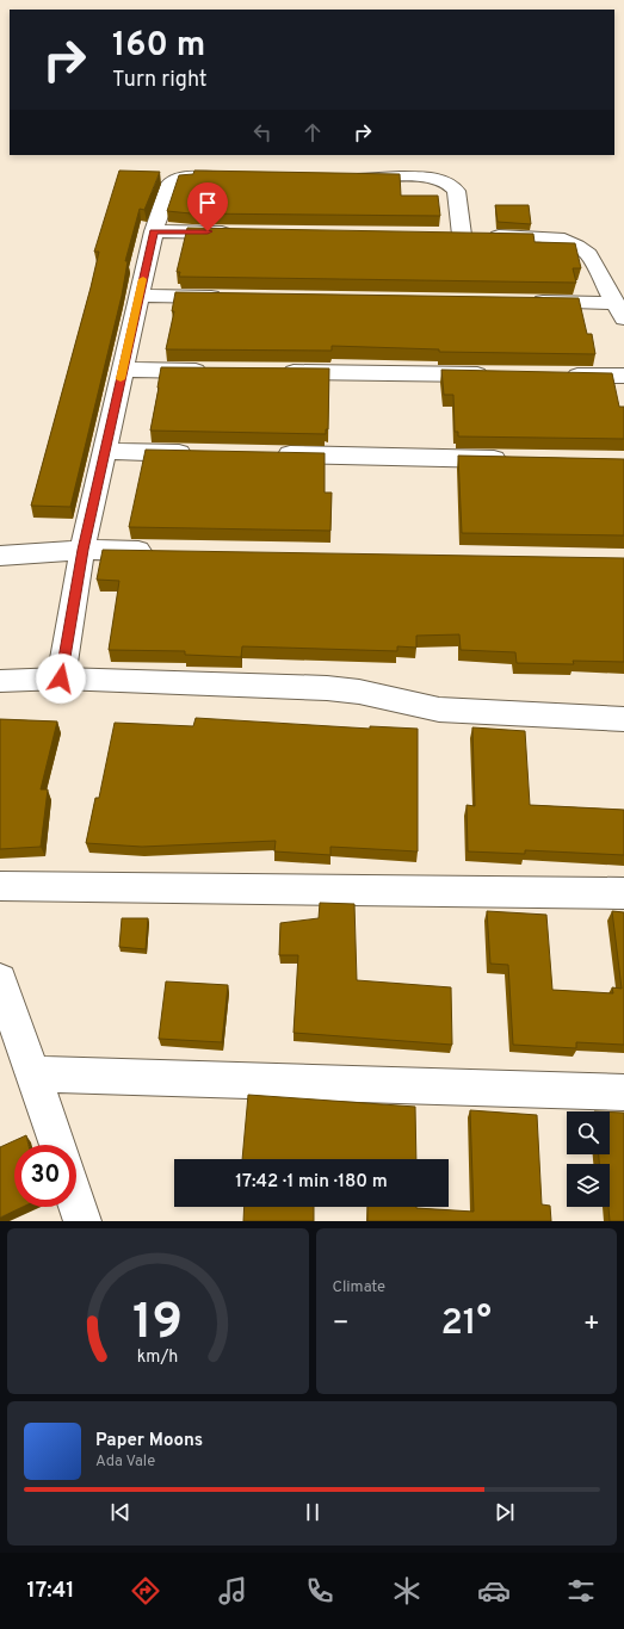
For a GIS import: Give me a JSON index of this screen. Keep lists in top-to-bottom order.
{
  "page": {
    "turn": ["160 m", "Turn right"],
    "limit": "30",
    "trip": "17:42 · 1 min · 180 m",
    "tile": "Climate",
    "heat": ["−", "21°", "+"],
    "song": ["Paper Moons", "Ada Vale"],
    "tabs": "17:41",
    "gauge": ["19", "km/h"]
  }
}
